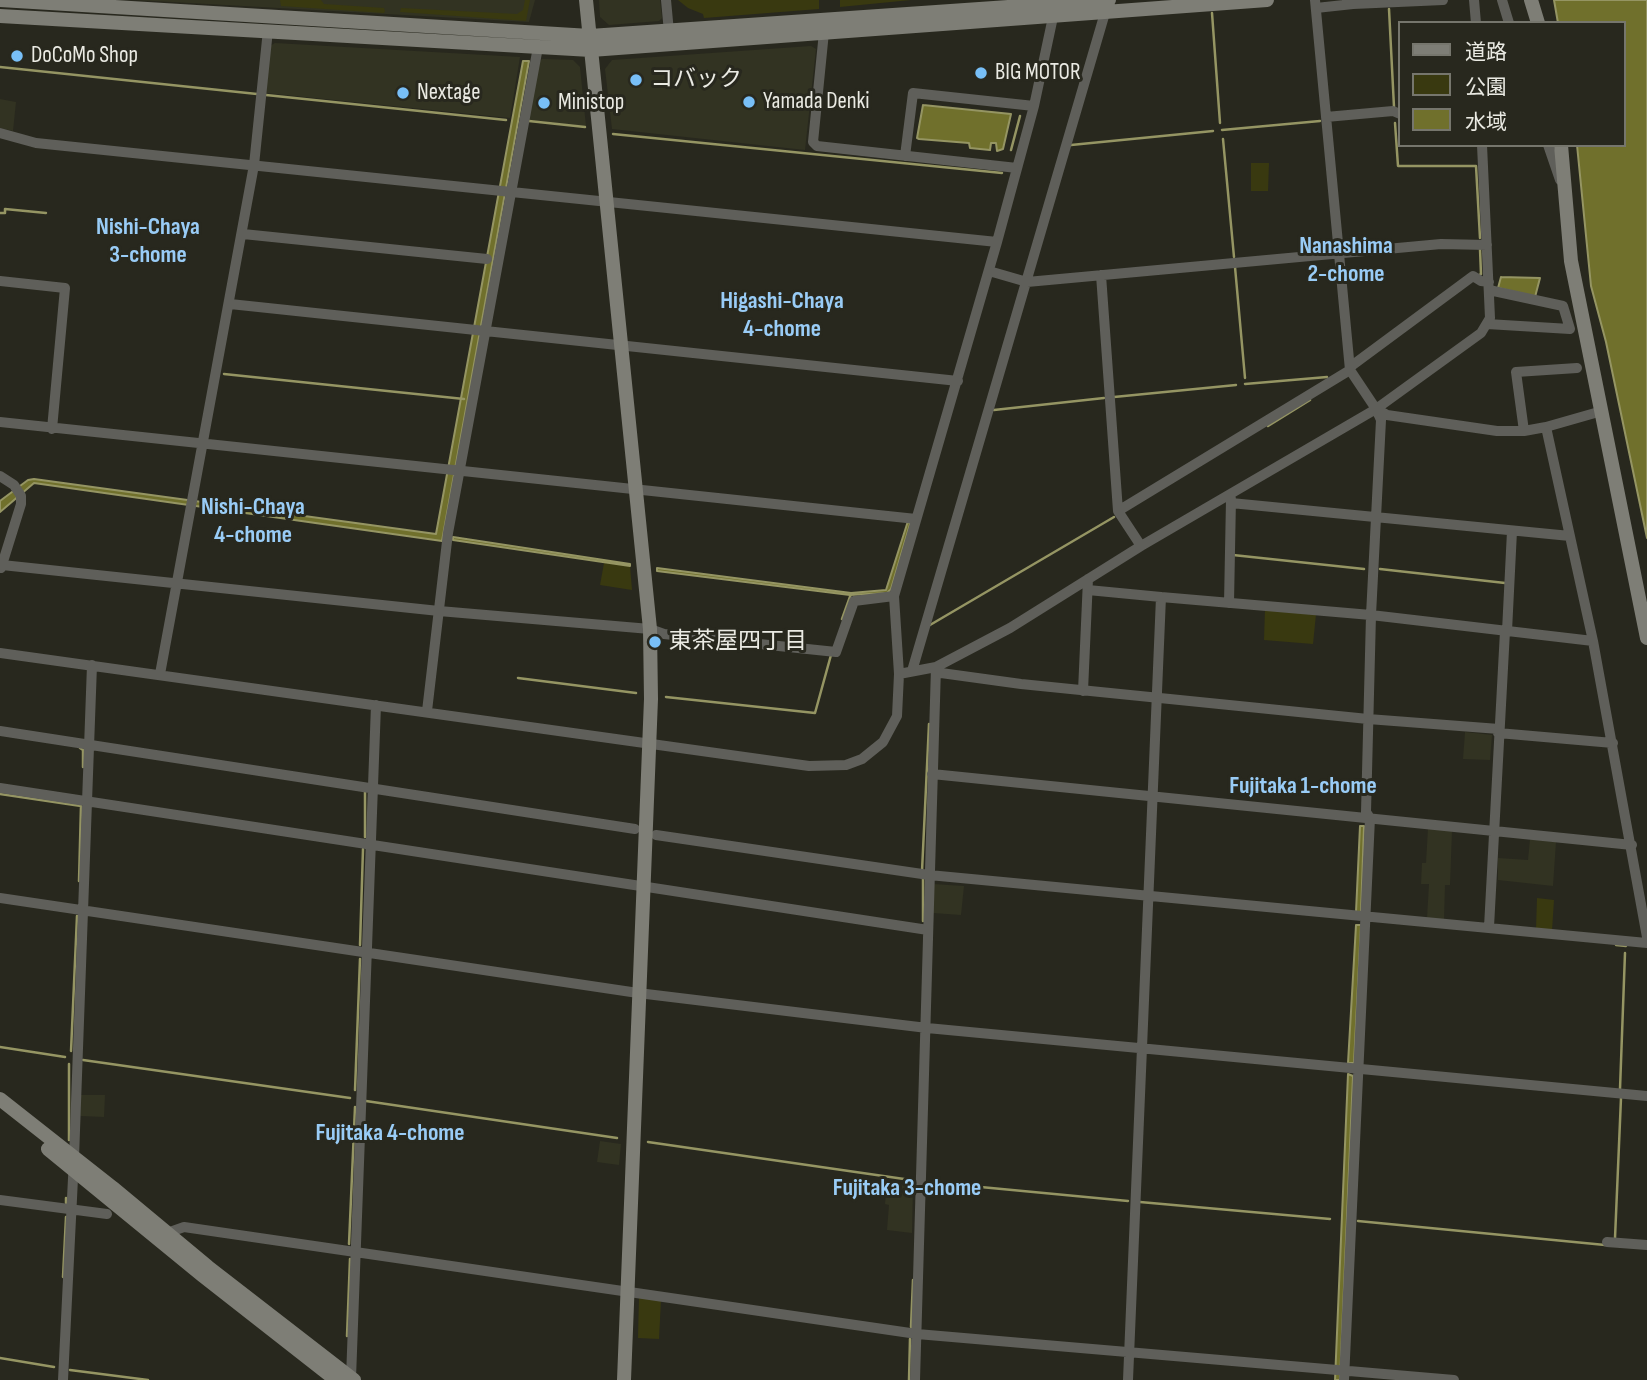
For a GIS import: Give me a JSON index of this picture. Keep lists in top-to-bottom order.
{
  "districts": [
    "Nishi-Chaya 3-chome",
    "Nanashima 2-chome",
    "Higashi-Chaya 4-chome",
    "Nishi-Chaya 4-chome",
    "Fujitaka 1-chome",
    "Fujitaka 4-chome",
    "Fujitaka 3-chome"
  ],
  "places": [
    "DoCoMo Shop",
    "BIG MOTOR",
    "コバック",
    "Nextage",
    "Yamada Denki",
    "Ministop",
    "東茶屋四丁目"
  ],
  "legend": ["道路", "公園", "水域"]
}
